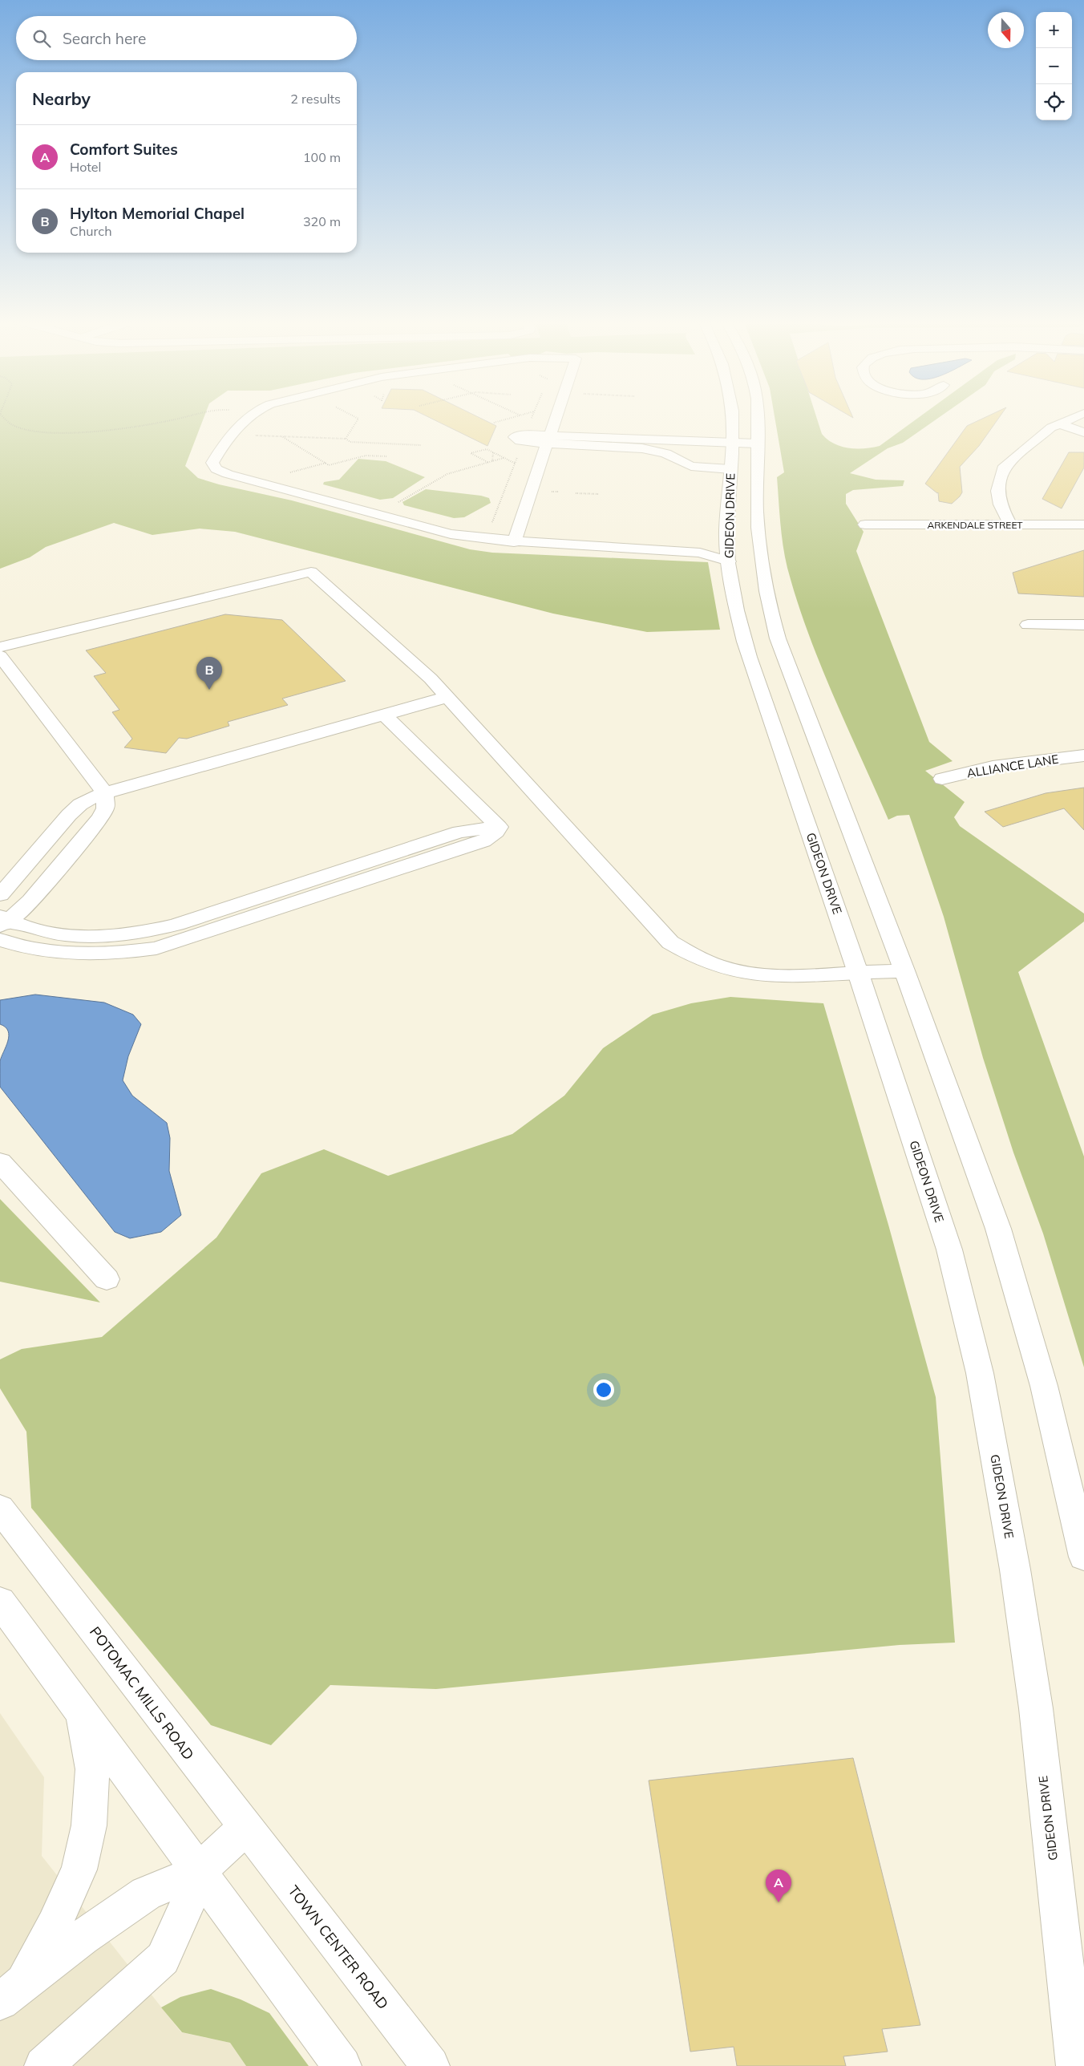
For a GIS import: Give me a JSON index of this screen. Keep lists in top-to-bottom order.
{
  "streets": {
    "main road": [
      "GIDEON DRIVE",
      "ARKENDALE STREET",
      "ALLIANCE LANE",
      "POTOMAC MILLS ROAD",
      "TOWN CENTER ROAD"
    ]
  },
  "crossings": [
    ["POTOMAC MILLS ROAD", "TOWN CENTER ROAD"]
  ],
  "north": "bottom",
  "page": {
    "map_buttons": ["+", "−"],
    "search": "Search here",
    "heading": ["Nearby", "2 results"],
    "list": [
      {
        "mark": "A",
        "name": "Comfort Suites",
        "note": "Hotel",
        "value": "100 m"
      },
      {
        "mark": "B",
        "name": "Hylton Memorial Chapel",
        "note": "Church",
        "value": "320 m"
      }
    ],
    "pins": ["B", "A"]
  }
}
